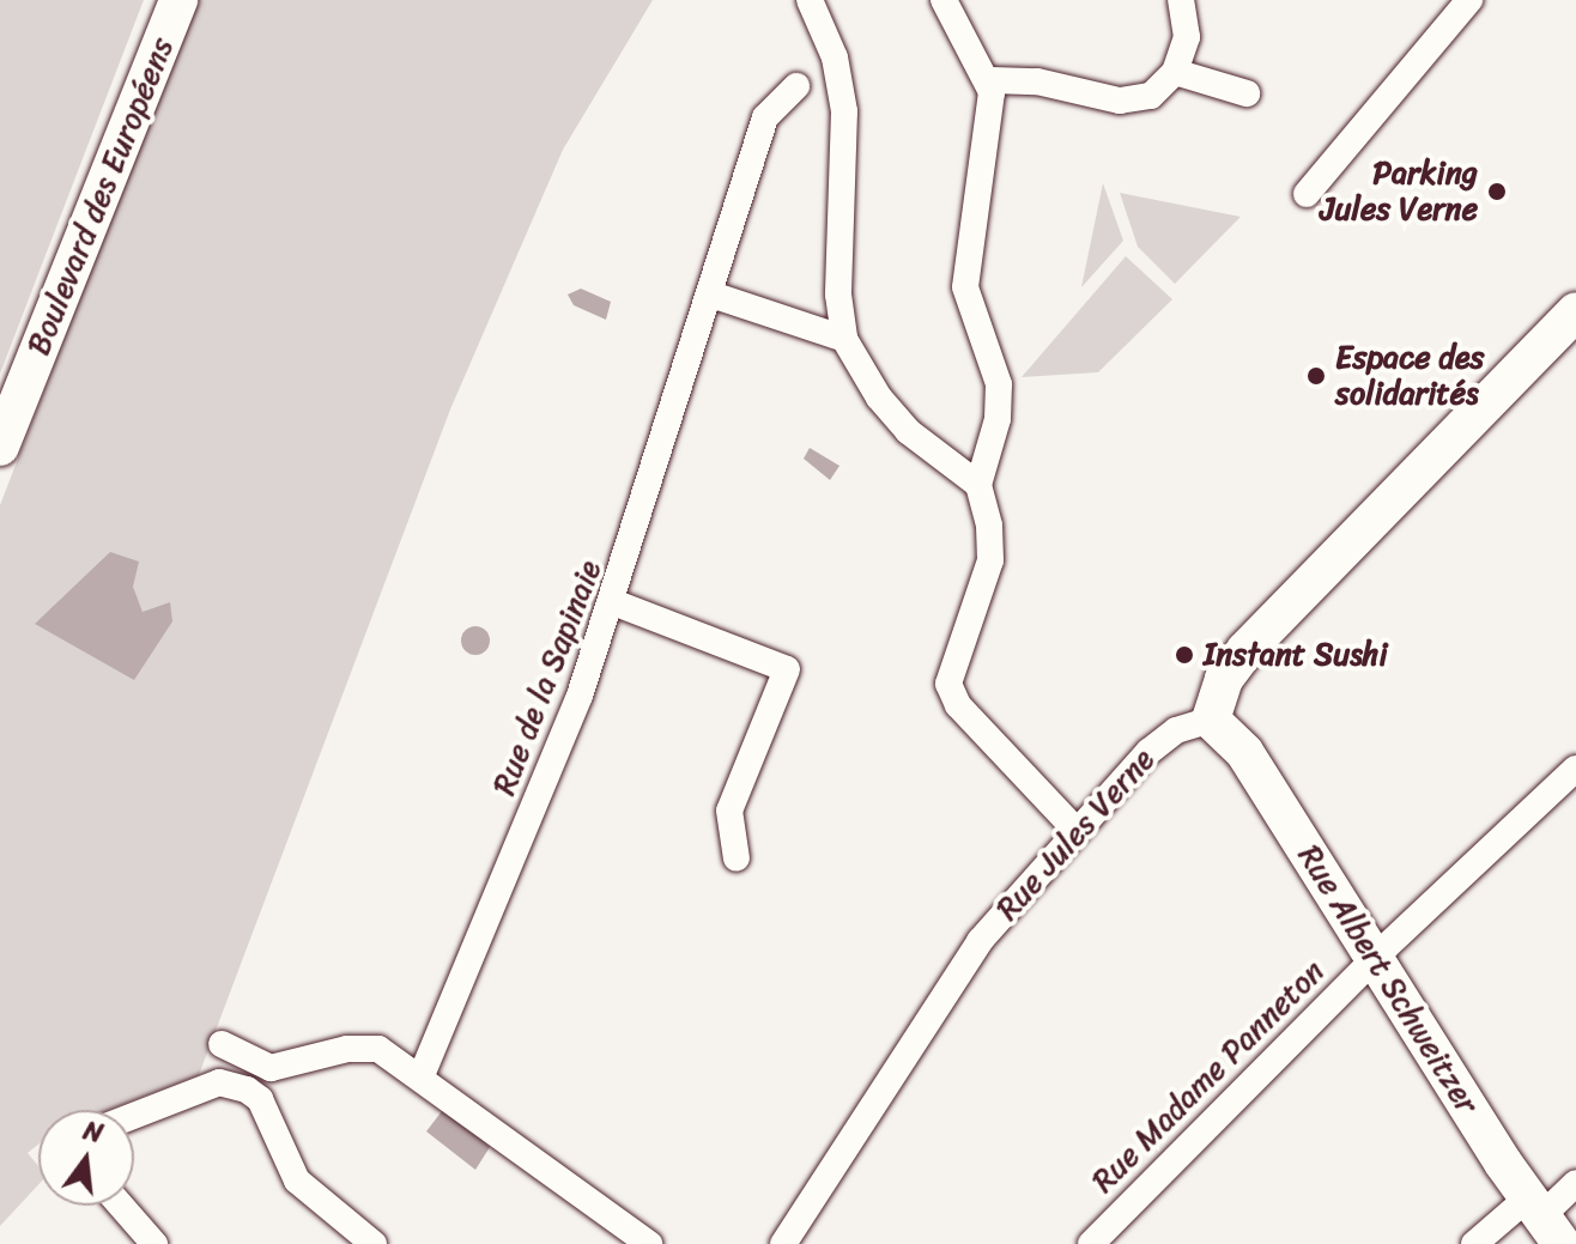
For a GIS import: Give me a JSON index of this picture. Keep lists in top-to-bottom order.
{
  "streets": {
    "street": [
      "Boulevard des Européens",
      "Rue de la Sapinaie",
      "Rue Jules Verne",
      "Rue Albert Schweitzer",
      "Rue Madame Panneton"
    ]
  },
  "crossings": [
    ["Rue Jules Verne", "Rue Albert Schweitzer"],
    ["Rue Albert Schweitzer", "Rue Madame Panneton"]
  ],
  "places": ["Parking Jules Verne", "Espace des solidarités", "Instant Sushi"],
  "north": "top"
}
